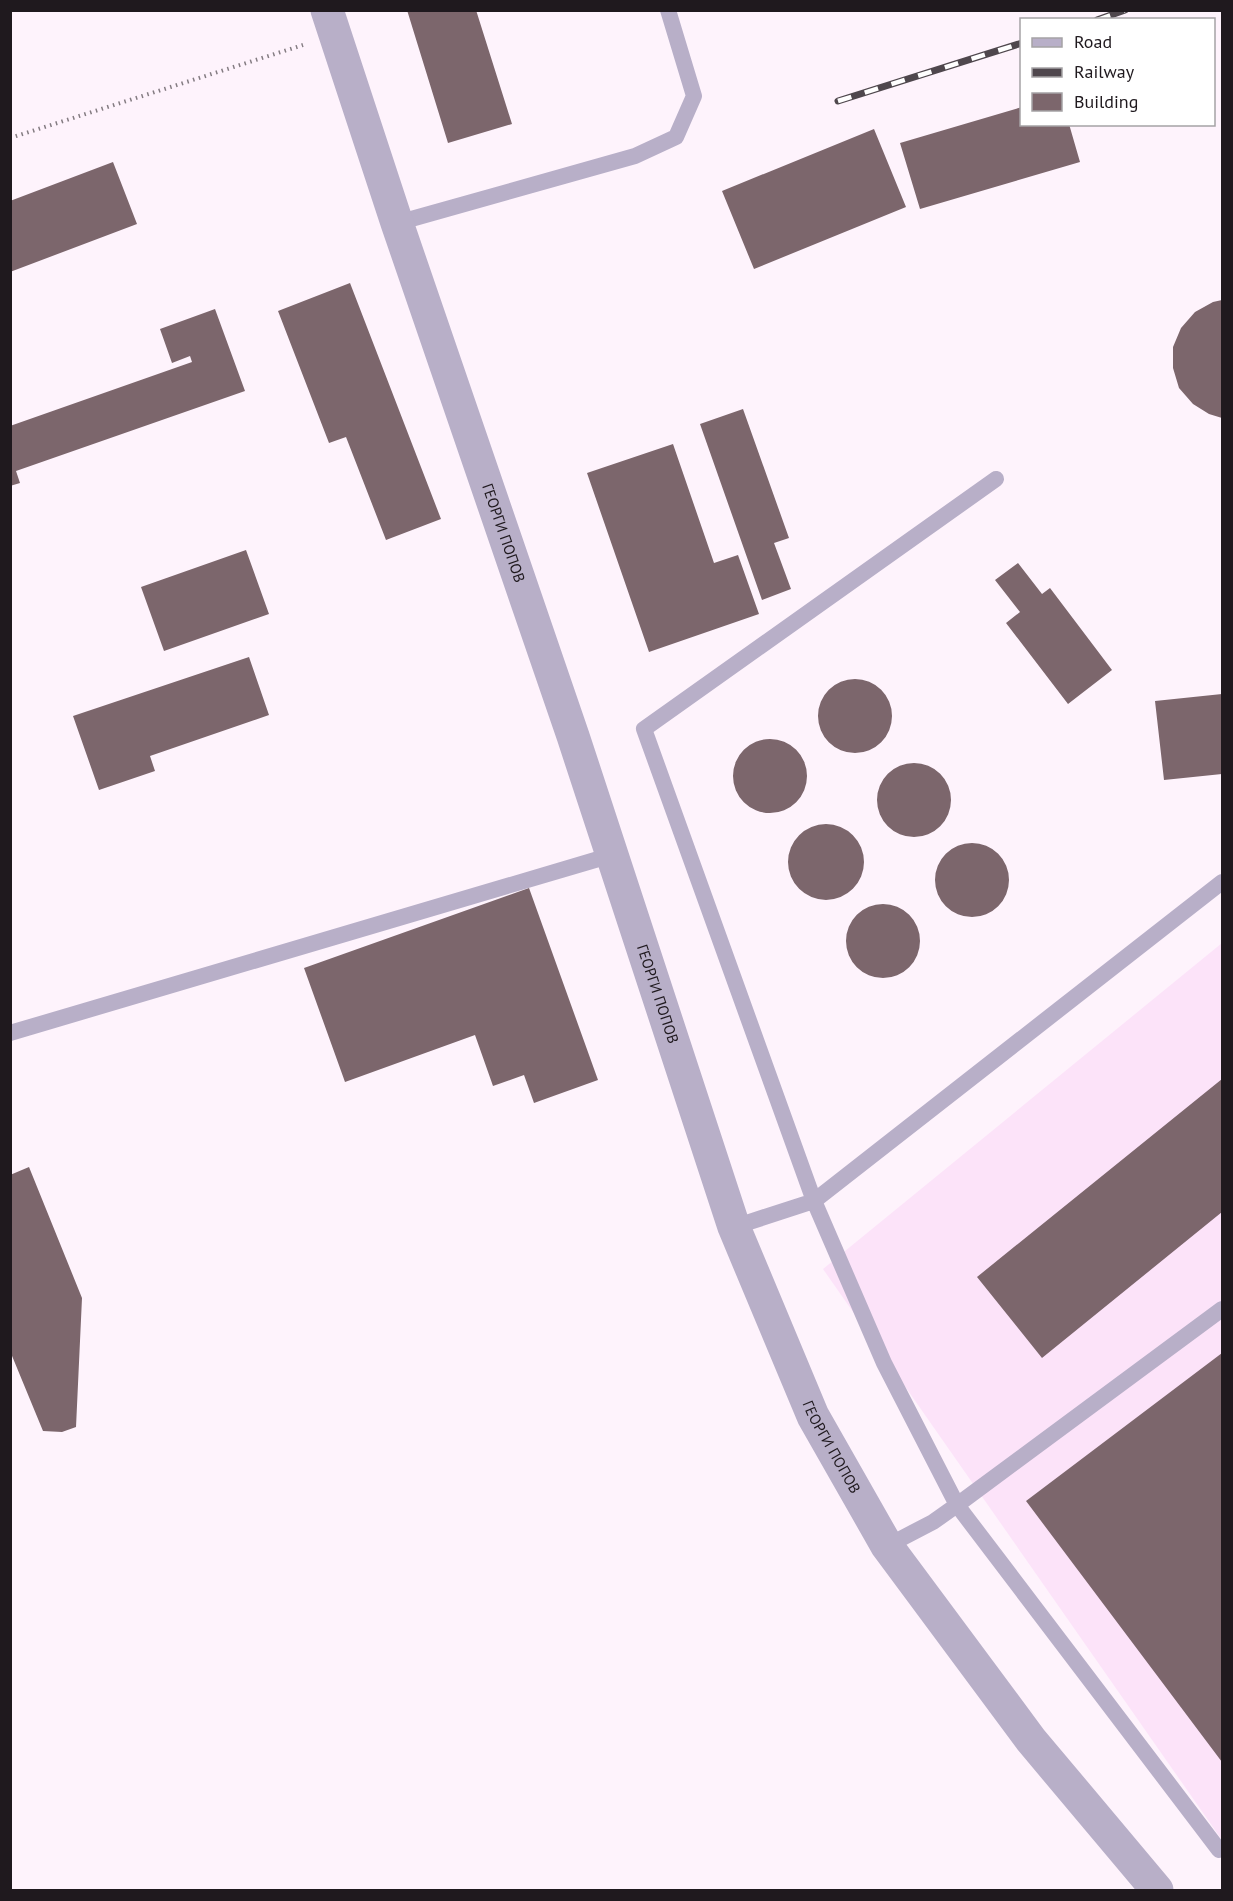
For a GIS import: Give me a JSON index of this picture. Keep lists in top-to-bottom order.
{
  "streets": {
    "street": ["ГЕОРГИ ПОПОВ"]
  },
  "legend": ["Road", "Railway", "Building"]
}
